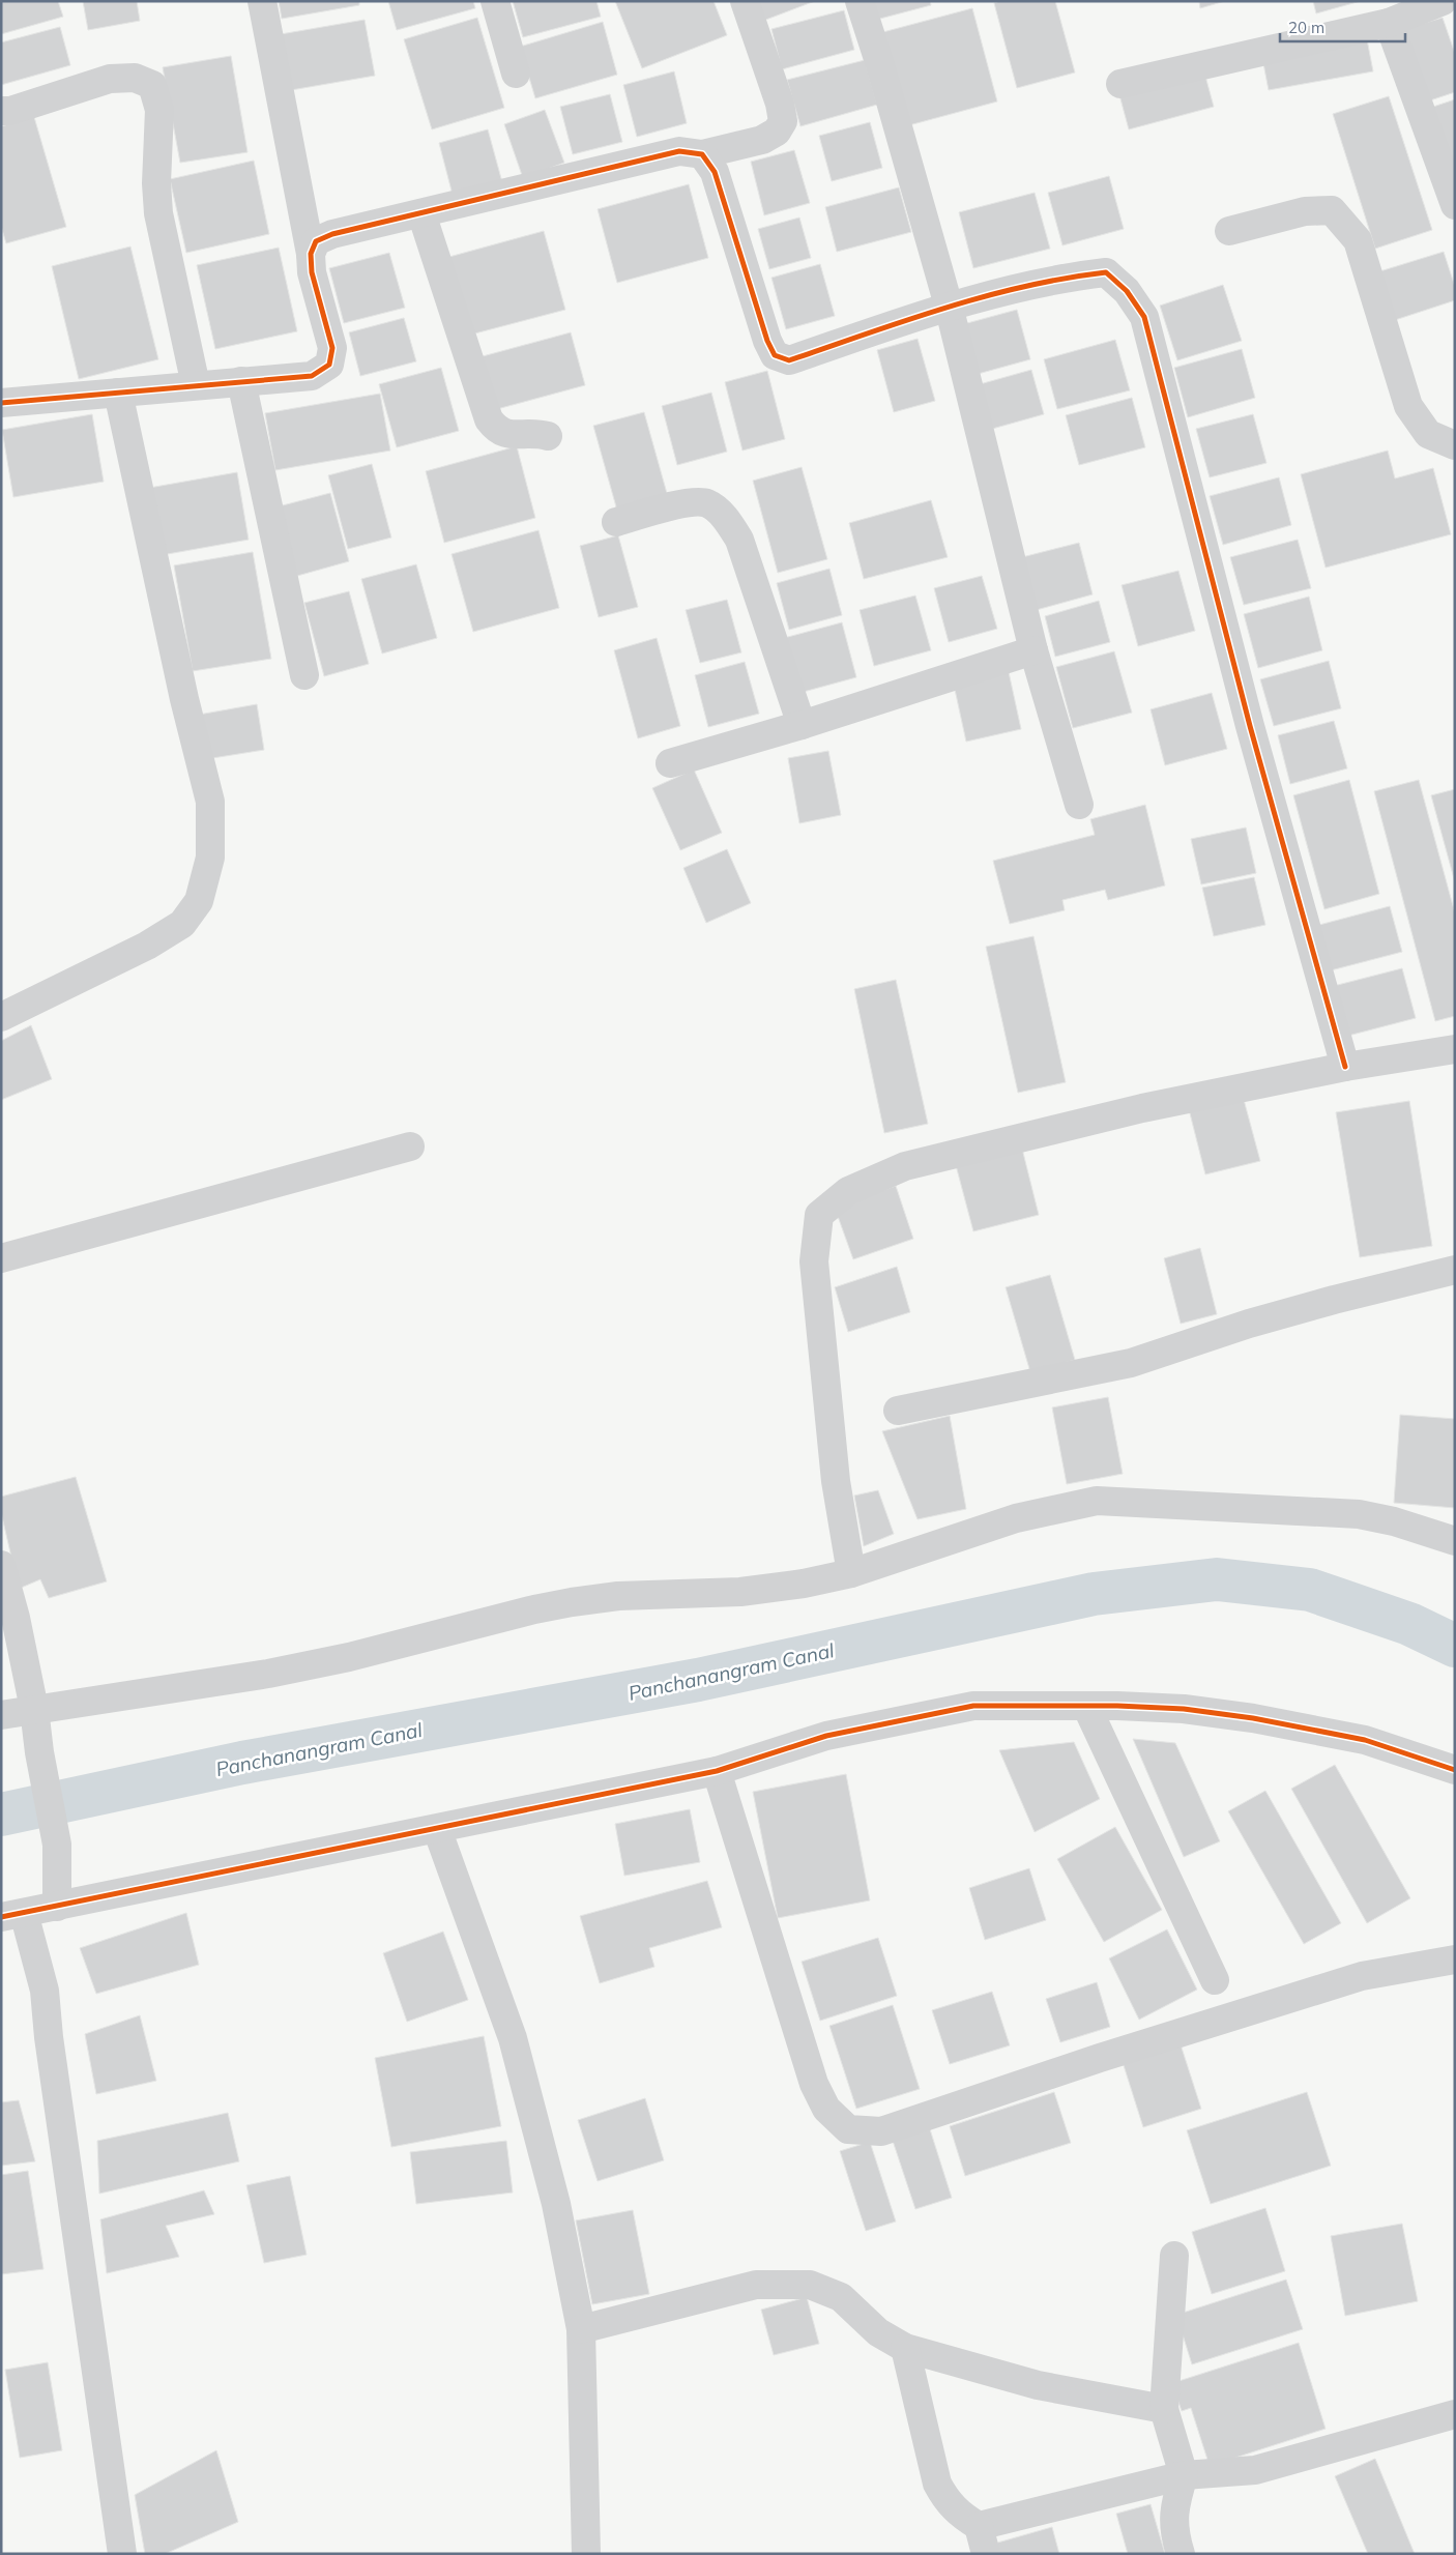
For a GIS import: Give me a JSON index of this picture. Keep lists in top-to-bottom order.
{
  "water": ["Panchanangram Canal"],
  "scale_bar": "20 m"
}
